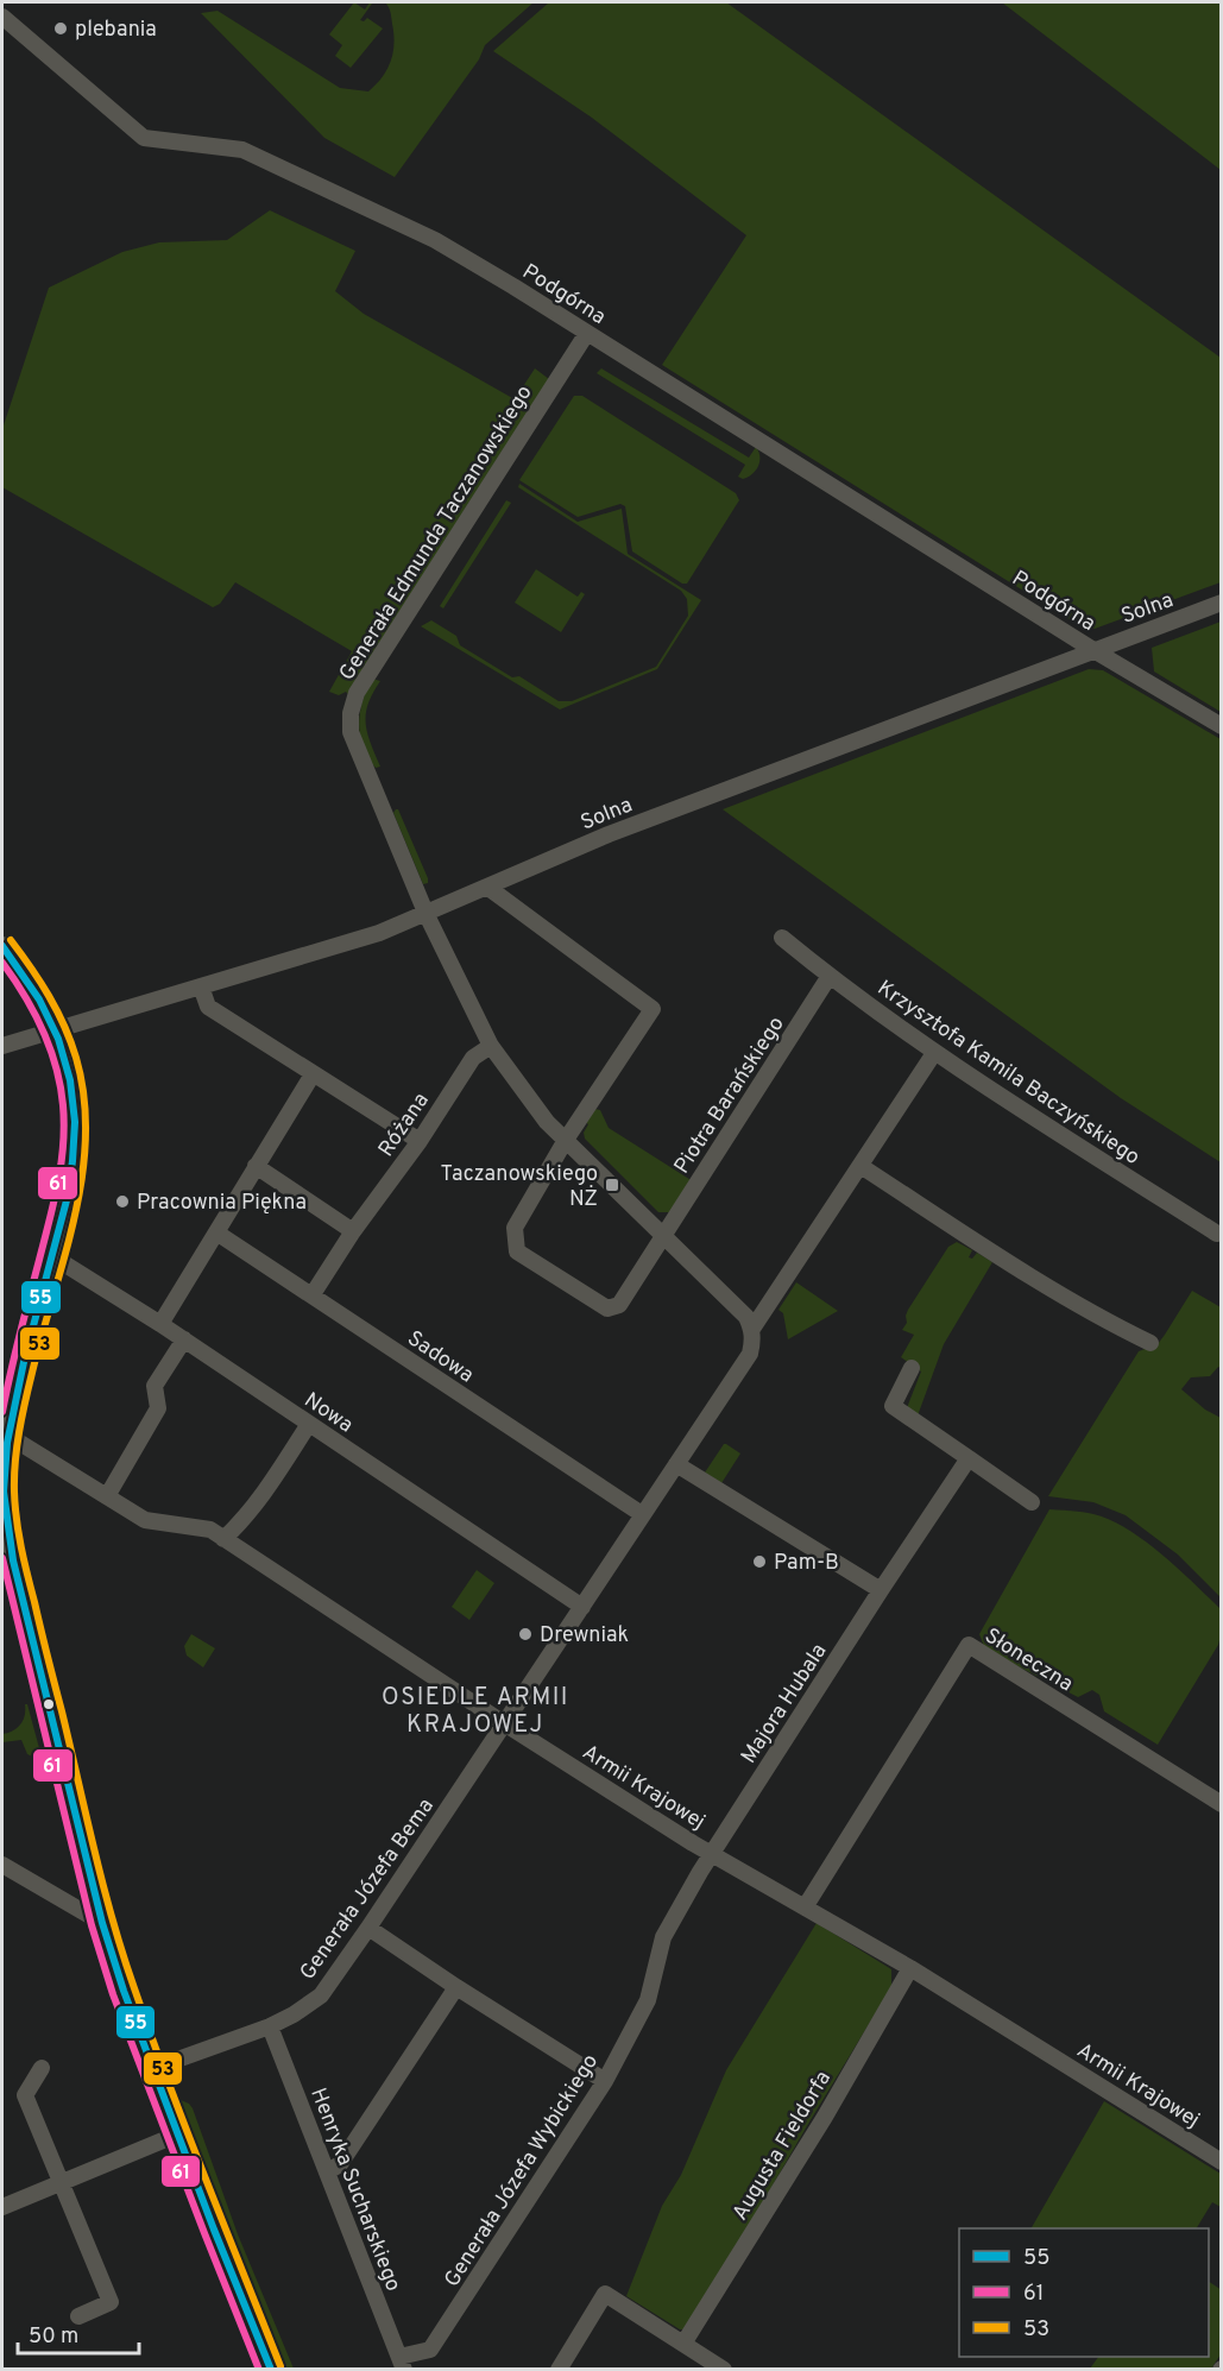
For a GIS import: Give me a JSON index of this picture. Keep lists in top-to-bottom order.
{
  "streets": {
    "street": [
      "Podgórna",
      "Generała Edmunda Taczanowskiego",
      "Solna",
      "Krzysztofa Kamila Baczyńskiego",
      "Piotra Barańskiego",
      "Różana",
      "Sadowa",
      "Nowa",
      "Słoneczna",
      "Majora Hubala",
      "Armii Krajowej",
      "Generała Józefa Bema",
      "Augusta Fieldorfa",
      "Generała Józefa Wybickiego",
      "Henryka Sucharskiego"
    ]
  },
  "crossings": [
    ["Podgórna", "Generała Edmunda Taczanowskiego"],
    ["Podgórna", "Solna"],
    ["Generała Edmunda Taczanowskiego", "Solna"],
    ["Generała Edmunda Taczanowskiego", "Piotra Barańskiego"],
    ["Generała Edmunda Taczanowskiego", "Różana"],
    ["Krzysztofa Kamila Baczyńskiego", "Piotra Barańskiego"],
    ["Różana", "Sadowa"],
    ["Słoneczna", "Armii Krajowej"],
    ["Majora Hubala", "Armii Krajowej"],
    ["Majora Hubala", "Generała Józefa Wybickiego"],
    ["Armii Krajowej", "Generała Józefa Bema"],
    ["Armii Krajowej", "Augusta Fieldorfa"],
    ["Generała Józefa Bema", "Henryka Sucharskiego"],
    ["Generała Józefa Wybickiego", "Henryka Sucharskiego"]
  ],
  "districts": ["OSIEDLE ARMII KRAJOWEJ"],
  "places": {
    "other": [
      "plebania",
      "Pracownia Piękna",
      "Pam-B",
      "Drewniak"
    ],
    "transit": ["Taczanowskiego NŻ"]
  },
  "lines": ["transit line 53", "transit line 55", "transit line 61"],
  "legend": ["55", "61", "53"],
  "scale_bar": "50 m"
}
